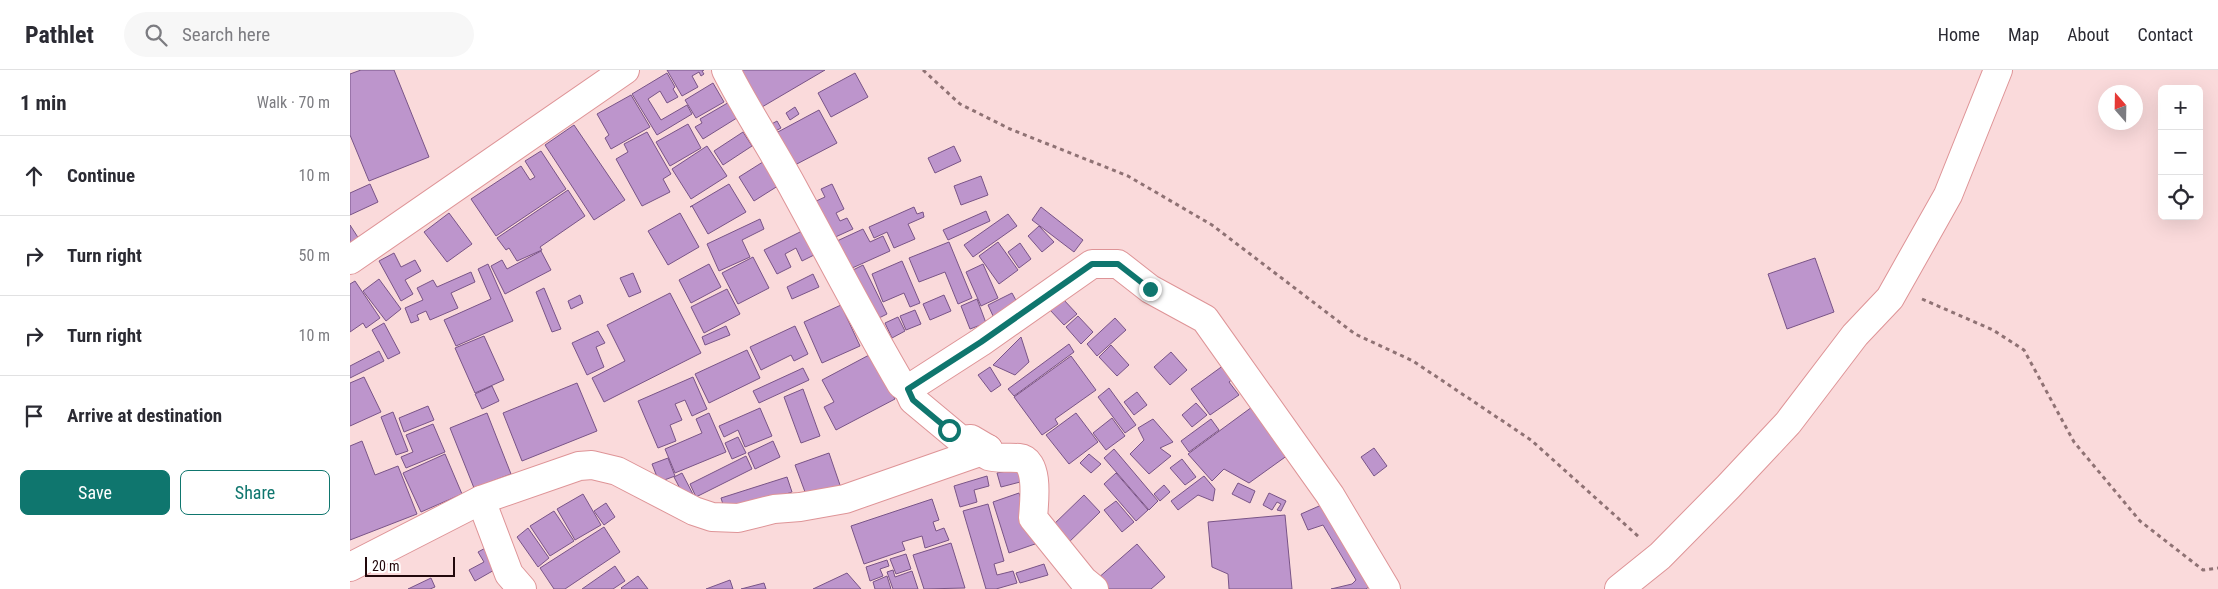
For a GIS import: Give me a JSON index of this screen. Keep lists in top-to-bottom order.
{
  "scale_bar": "20 m",
  "north": "top",
  "page": {
    "header": "Pathlet",
    "search": "Search here",
    "nav": [
      "Home",
      "Map",
      "About",
      "Contact"
    ],
    "heading": ["1 min", "Walk · 70 m"],
    "map_buttons": ["+", "−"],
    "list": [
      ["Continue", "10 m"],
      ["Turn right", "50 m"],
      ["Turn right", "10 m"],
      "Arrive at destination"
    ],
    "buttons": ["Save", "Share"],
    "scale": "20 m"
  }
}
